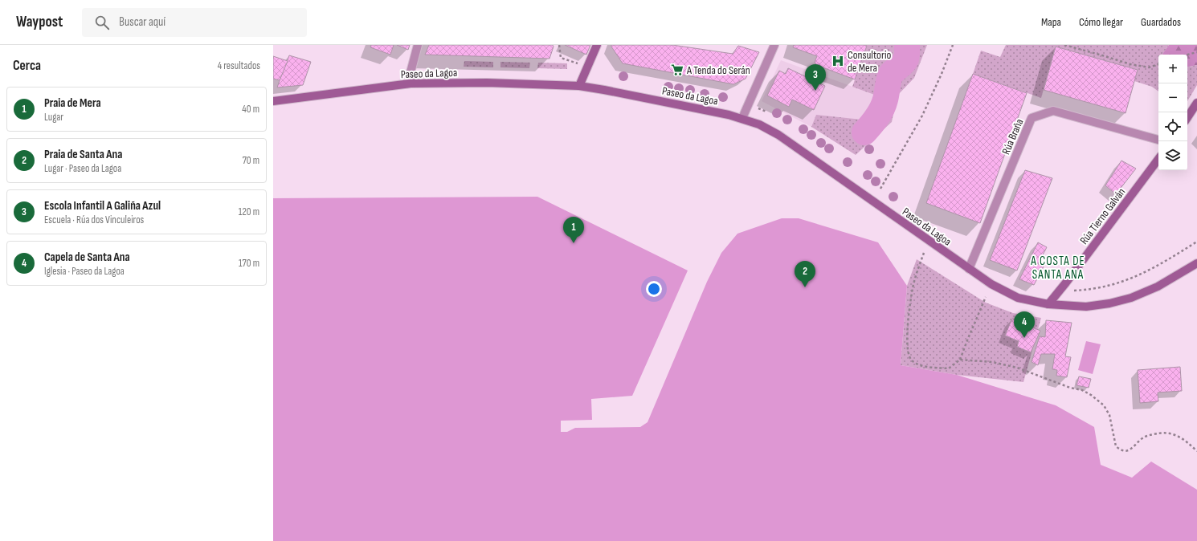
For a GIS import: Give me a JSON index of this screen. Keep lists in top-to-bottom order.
{
  "streets": {
    "main road": ["Paseo da Lagoa", "Rúa Tierno Galván"],
    "street": ["Rúa Braña"]
  },
  "crossings": [
    ["Paseo da Lagoa", "Rúa Braña"],
    ["Paseo da Lagoa", "Rúa Tierno Galván"]
  ],
  "districts": ["A COSTA DE SANTA ANA"],
  "places": {
    "hospital": ["Consultorio de Mera"],
    "supermarket": ["A Tenda do Serán"]
  },
  "page": {
    "header": "Waypost",
    "search": "Buscar aquí",
    "nav": ["Mapa", "Cómo llegar", "Guardados"],
    "heading": ["Cerca", "4 resultados"],
    "map_buttons": ["+", "−"],
    "pins": [
      "3",
      "1",
      "2",
      "4"
    ],
    "list": [
      {
        "mark": "1",
        "name": "Praia de Mera",
        "note": "Lugar",
        "value": "40 m"
      },
      {
        "mark": "2",
        "name": "Praia de Santa Ana",
        "note": "Lugar · Paseo da Lagoa",
        "value": "70 m"
      },
      {
        "mark": "3",
        "name": "Escola Infantil A Galiña Azul",
        "note": "Escuela · Rúa dos Vinculeiros",
        "value": "120 m"
      },
      {
        "mark": "4",
        "name": "Capela de Santa Ana",
        "note": "Iglesia · Paseo da Lagoa",
        "value": "170 m"
      }
    ]
  }
}
